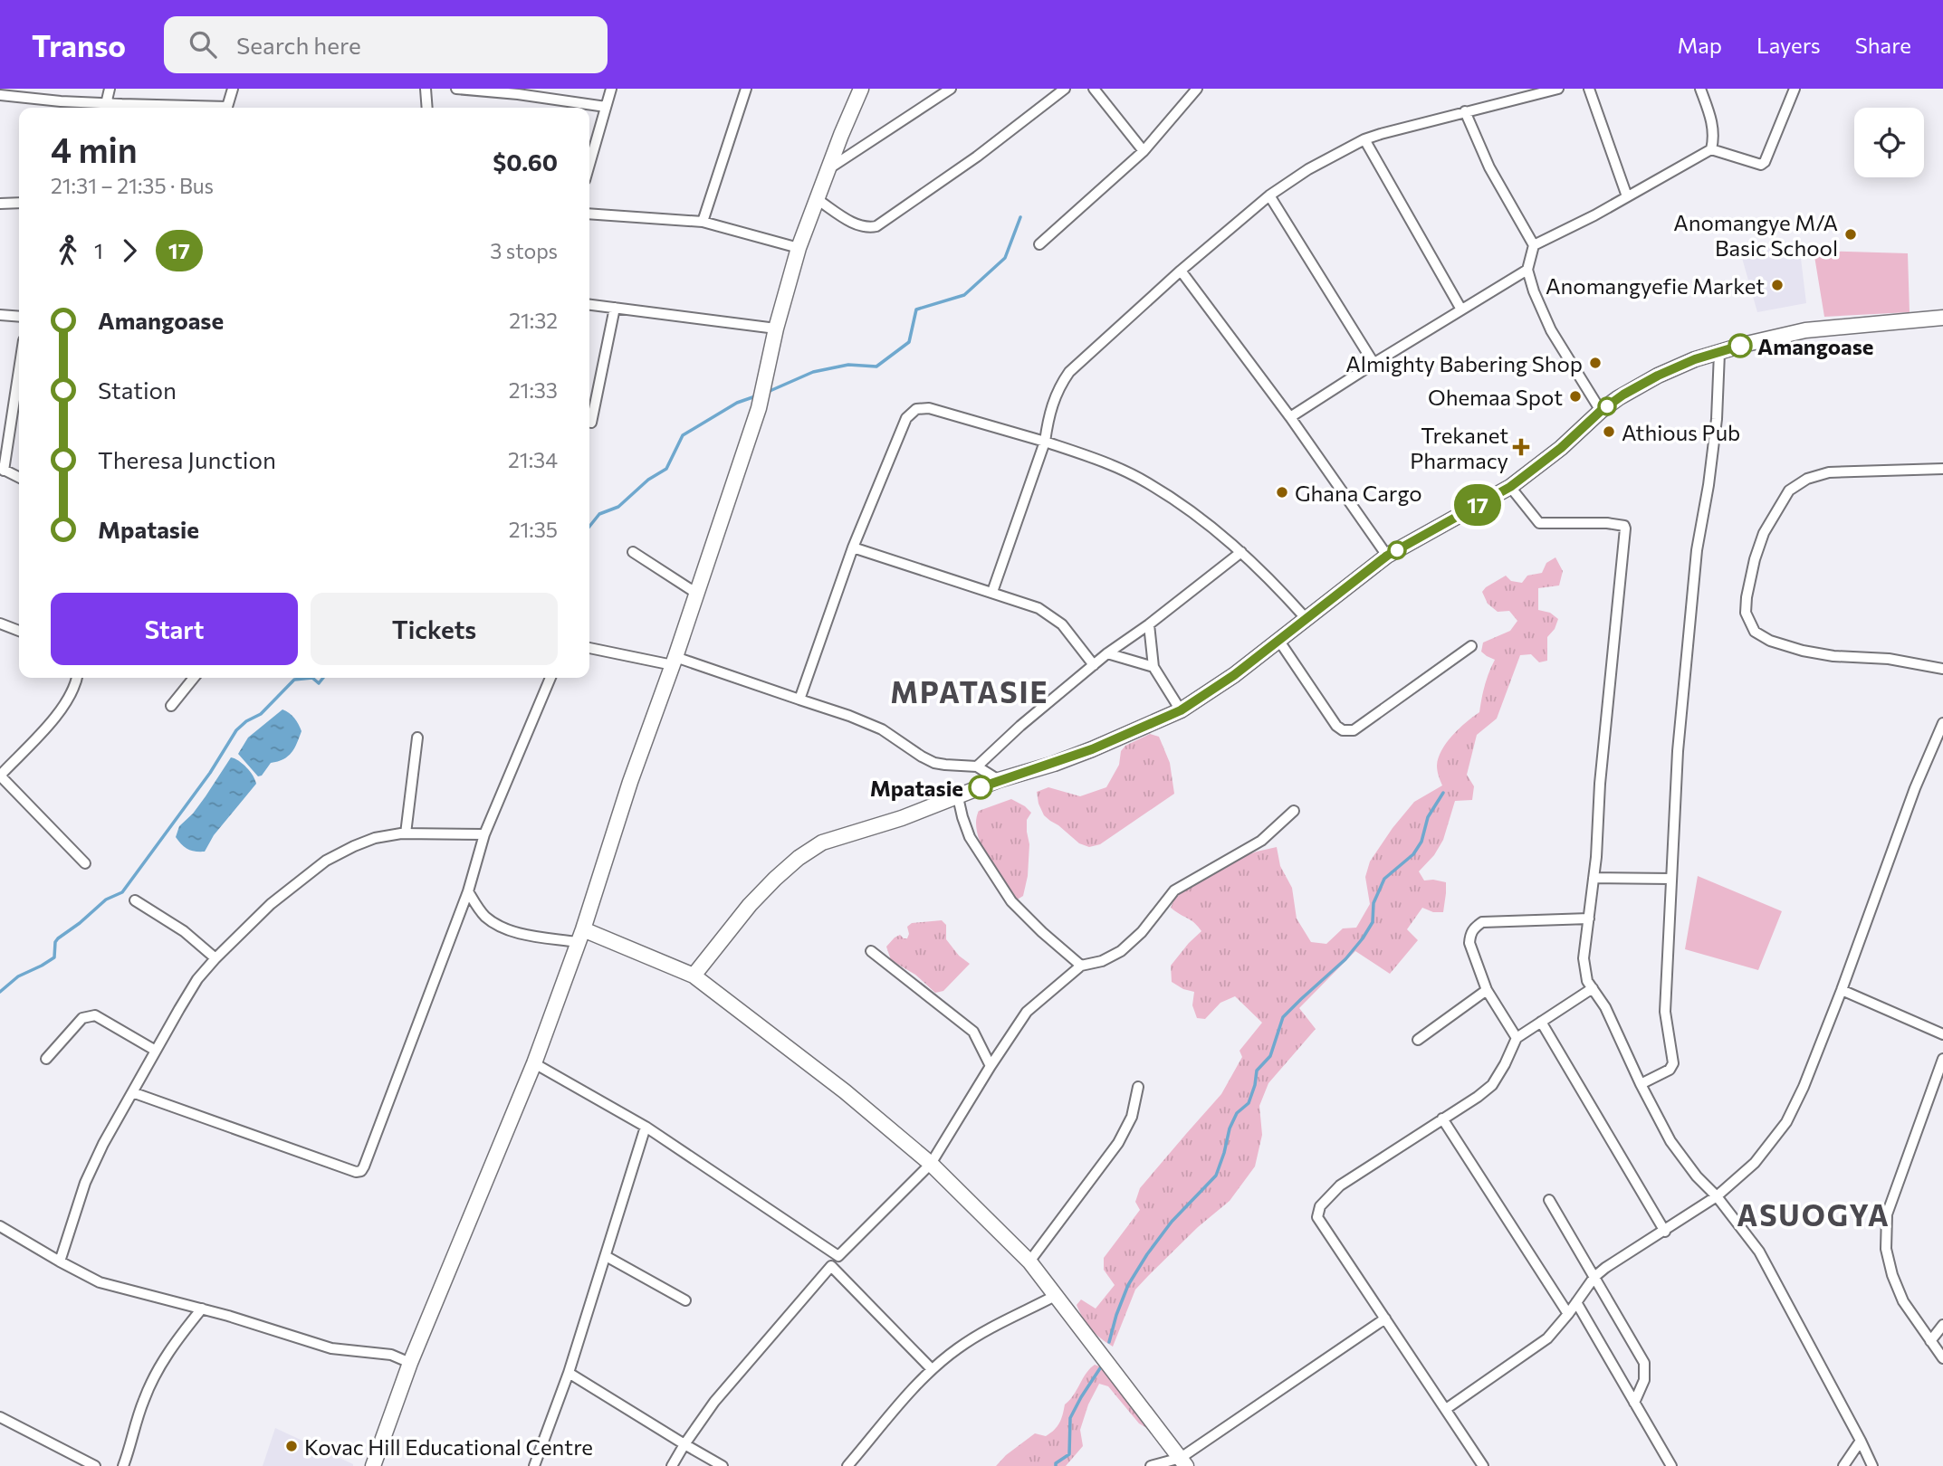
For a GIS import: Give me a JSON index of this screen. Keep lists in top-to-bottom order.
{
  "districts": ["MPATASIE", "ASUOGYA"],
  "places": {
    "other": [
      "Anomangye M/A Basic School",
      "Anomangyefie Market",
      "Amangoase",
      "Almighty Babering Shop",
      "Ohemaa Spot",
      "Athious Pub",
      "Ghana Cargo",
      "Mpatasie",
      "Kovac Hill Educational Centre"
    ],
    "health": ["Trekanet Pharmacy"]
  },
  "lines": ["bus line 17"],
  "page": {
    "header": "Transo",
    "search": "Search here",
    "nav": ["Map", "Layers", "Share"],
    "on_map": "17",
    "heading": ["4 min", "21:31 – 21:35 · Bus", "$0.60"],
    "legs": ["1", "17", "3 stops"],
    "list": [
      {
        "name": "Amangoase",
        "value": "21:32"
      },
      {
        "name": "Station",
        "value": "21:33"
      },
      {
        "name": "Theresa Junction",
        "value": "21:34"
      },
      {
        "name": "Mpatasie",
        "value": "21:35"
      }
    ],
    "buttons": ["Start", "Tickets"]
  }
}
